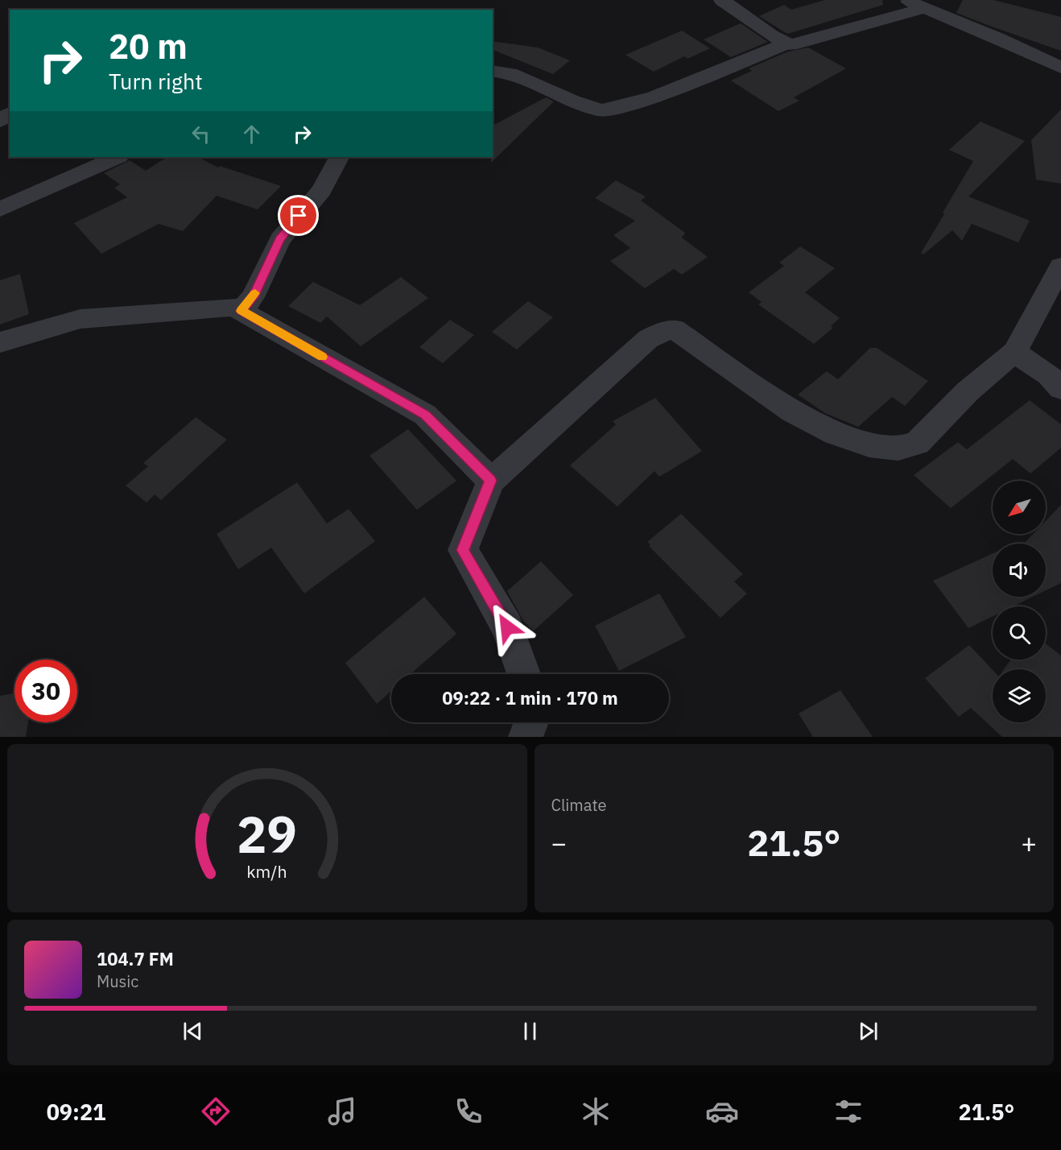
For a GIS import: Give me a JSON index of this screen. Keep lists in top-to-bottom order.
{
  "north": "bottom left",
  "page": {
    "turn": ["20 m", "Turn right"],
    "limit": "30",
    "trip": "09:22 · 1 min · 170 m",
    "tile": "Climate",
    "heat": ["−", "21.5°", "+"],
    "song": ["104.7 FM", "Music"],
    "tabs": ["09:21", "21.5°"],
    "gauge": ["29", "km/h"]
  }
}
